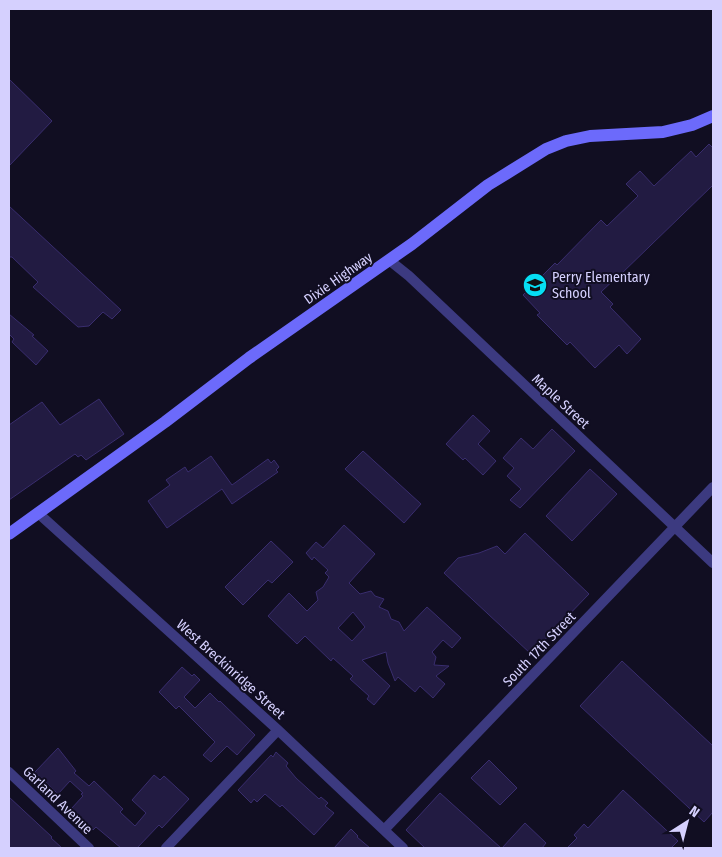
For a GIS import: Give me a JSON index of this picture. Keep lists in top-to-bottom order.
{
  "streets": {
    "street": [
      "Dixie Highway",
      "Maple Street",
      "South 17th Street",
      "West Breckinridge Street",
      "Garland Avenue"
    ]
  },
  "crossings": [
    ["Dixie Highway", "Maple Street"],
    ["Dixie Highway", "West Breckinridge Street"],
    ["Maple Street", "South 17th Street"],
    ["South 17th Street", "West Breckinridge Street"]
  ],
  "places": {
    "school or university": ["Perry Elementary School"]
  },
  "north": "top right"
}
